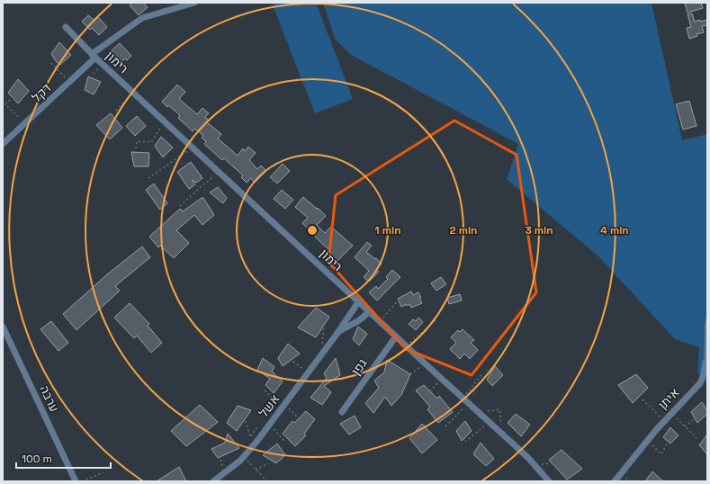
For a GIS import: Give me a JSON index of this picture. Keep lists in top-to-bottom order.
{
  "streets": {
    "street": [
      "רימון",
      "דקל",
      "גפן",
      "ערבה",
      "איתן",
      "אשל"
    ]
  },
  "crossings": [
    ["רימון", "דקל"],
    ["רימון", "גפן"],
    ["רימון", "אשל"]
  ],
  "scale_bar": "100 m",
  "rings": [
    "1 min",
    "2 min",
    "3 min",
    "4 min"
  ]
}
